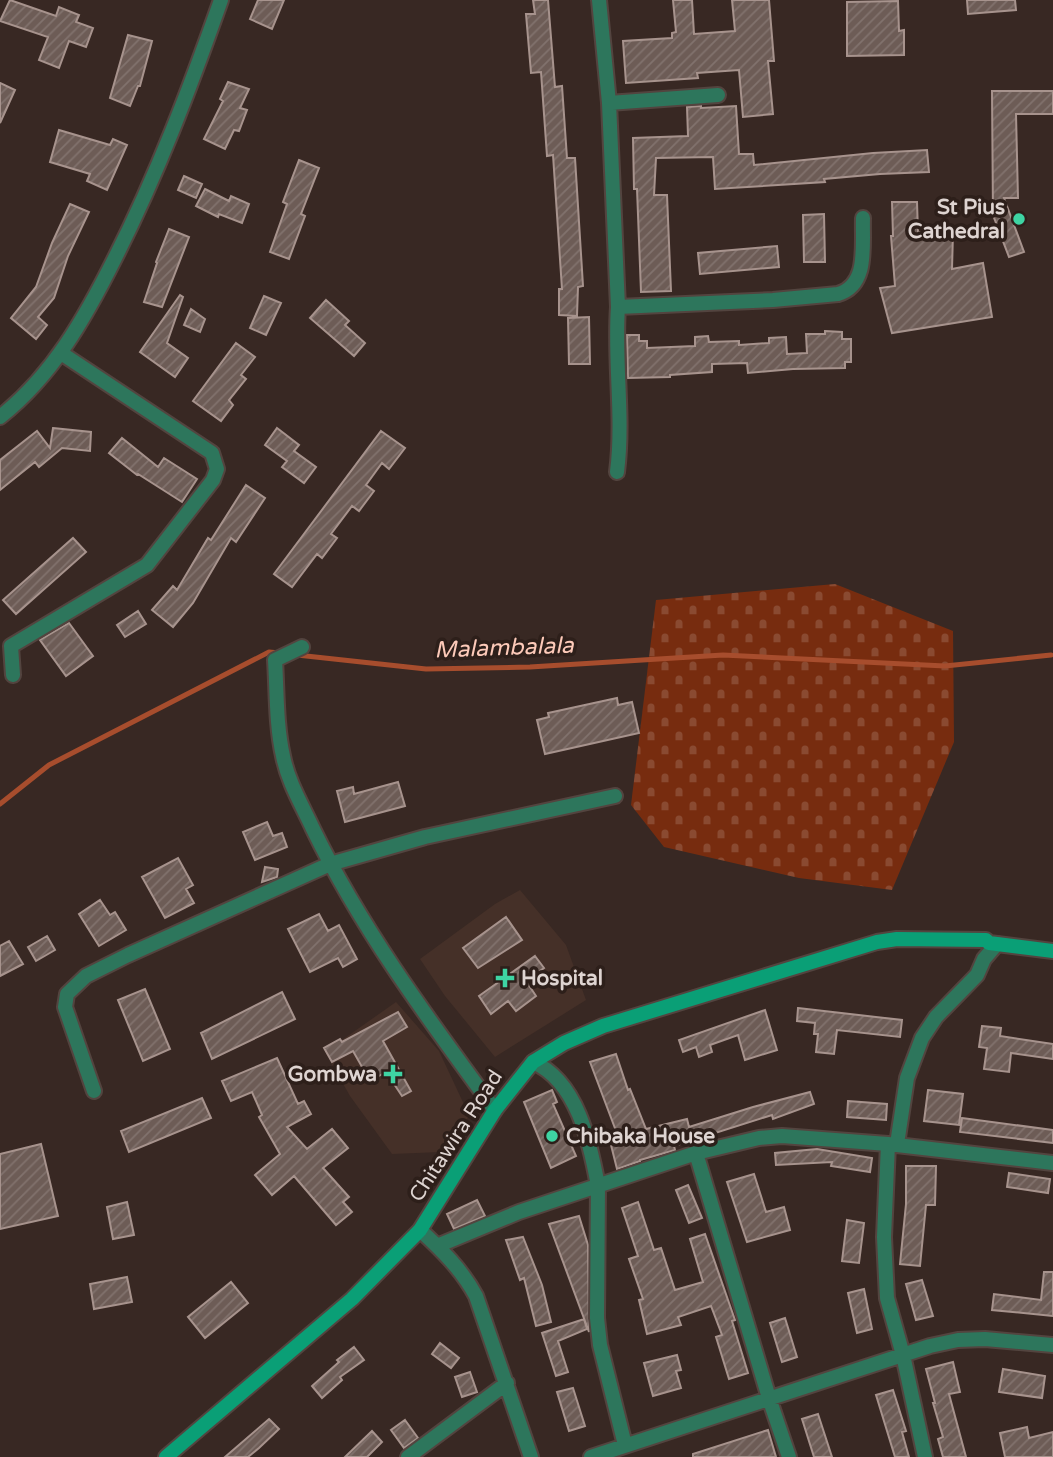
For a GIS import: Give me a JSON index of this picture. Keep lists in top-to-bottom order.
{
  "streets": {
    "street": ["Chitawira Road"]
  },
  "water": ["Malambalala"],
  "places": {
    "other": ["St Pius Cathedral", "Chibaka House"],
    "health": ["Hospital", "Gombwa"]
  }
}
